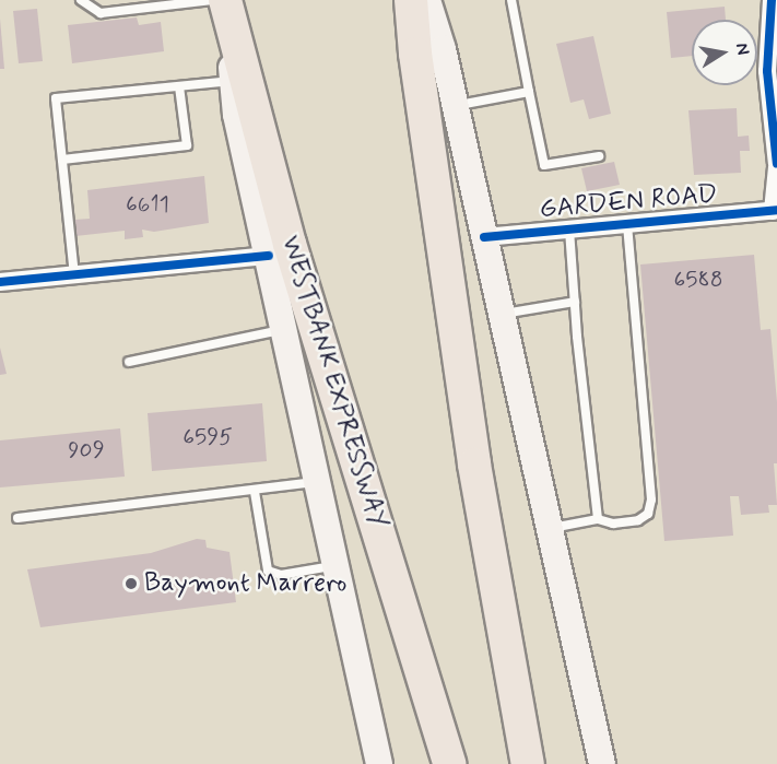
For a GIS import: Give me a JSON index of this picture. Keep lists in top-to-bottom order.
{
  "streets": {
    "highway": ["WESTBANK EXPRESSWAY"],
    "street": ["GARDEN ROAD"]
  },
  "places": ["Baymont Marrero"],
  "house_numbers": [
    "6611",
    "6588",
    "6595",
    "909"
  ],
  "north": "right"
}
